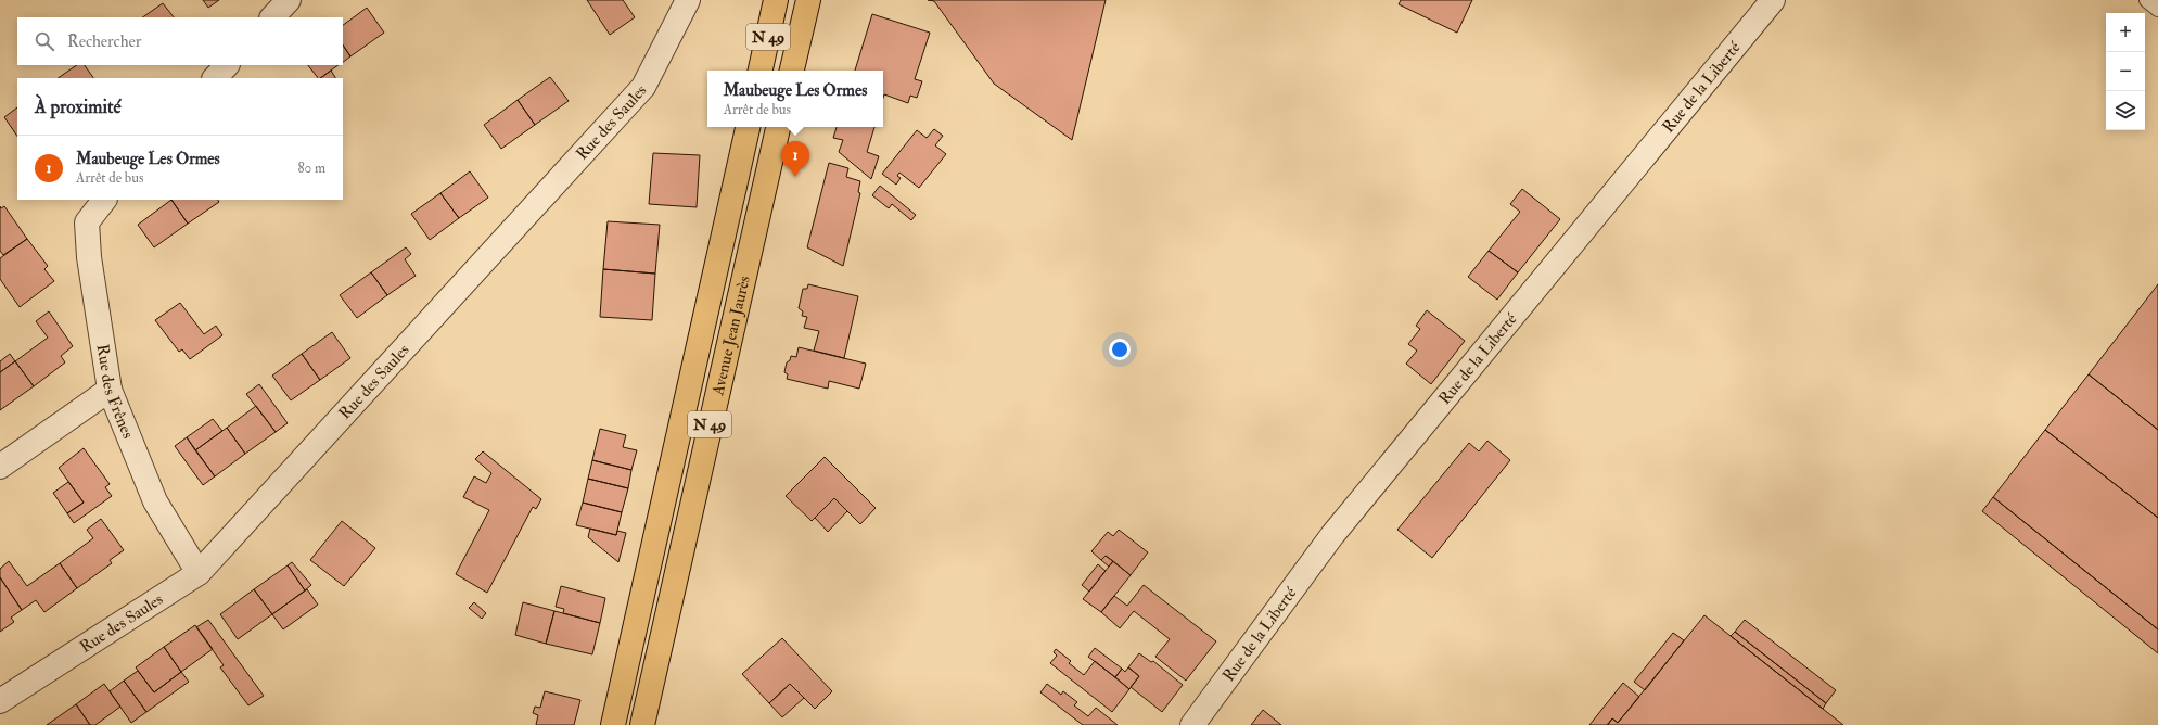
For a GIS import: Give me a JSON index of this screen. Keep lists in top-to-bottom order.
{
  "streets": {
    "main road": ["N 49", "Avenue Jean Jaurès"],
    "street": ["Rue de la Liberté", "Rue des Saules", "Rue des Frênes"]
  },
  "crossings": [
    ["Rue des Saules", "Rue des Frênes"]
  ],
  "page": {
    "map_buttons": ["+", "−"],
    "search": "Rechercher",
    "popup": ["Maubeuge Les Ormes", "Arrêt de bus"],
    "heading": "À proximité",
    "list": [
      {
        "mark": "1",
        "name": "Maubeuge Les Ormes",
        "note": "Arrêt de bus",
        "value": "80 m"
      }
    ],
    "pins": "1"
  }
}
